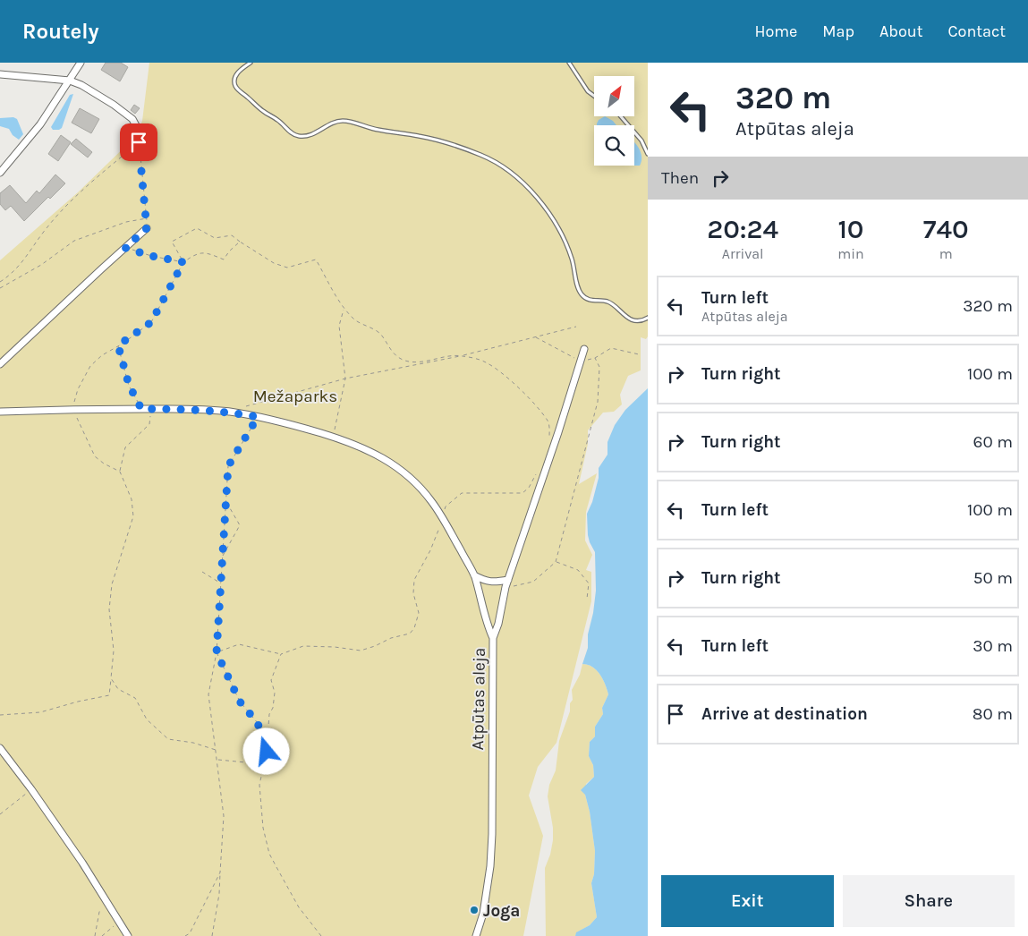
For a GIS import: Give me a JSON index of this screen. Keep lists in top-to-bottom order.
{
  "streets": {
    "street": ["Atpūtas aleja"]
  },
  "parks": ["Mežaparks"],
  "places": ["Joga"],
  "north": "top right",
  "page": {
    "header": "Routely",
    "nav": [
      "Home",
      "Map",
      "About",
      "Contact"
    ],
    "turn": ["320 m", "Atpūtas aleja"],
    "then": "Then",
    "eta": [
      "20:24",
      "Arrival",
      "10",
      "min",
      "740",
      "m"
    ],
    "list": [
      {
        "name": "Turn left",
        "note": "Atpūtas aleja",
        "value": "320 m"
      },
      {
        "name": "Turn right",
        "value": "100 m"
      },
      {
        "name": "Turn right",
        "value": "60 m"
      },
      {
        "name": "Turn left",
        "value": "100 m"
      },
      {
        "name": "Turn right",
        "value": "50 m"
      },
      {
        "name": "Turn left",
        "value": "30 m"
      },
      {
        "name": "Arrive at destination",
        "value": "80 m"
      }
    ],
    "buttons": ["Exit", "Share"]
  }
}
